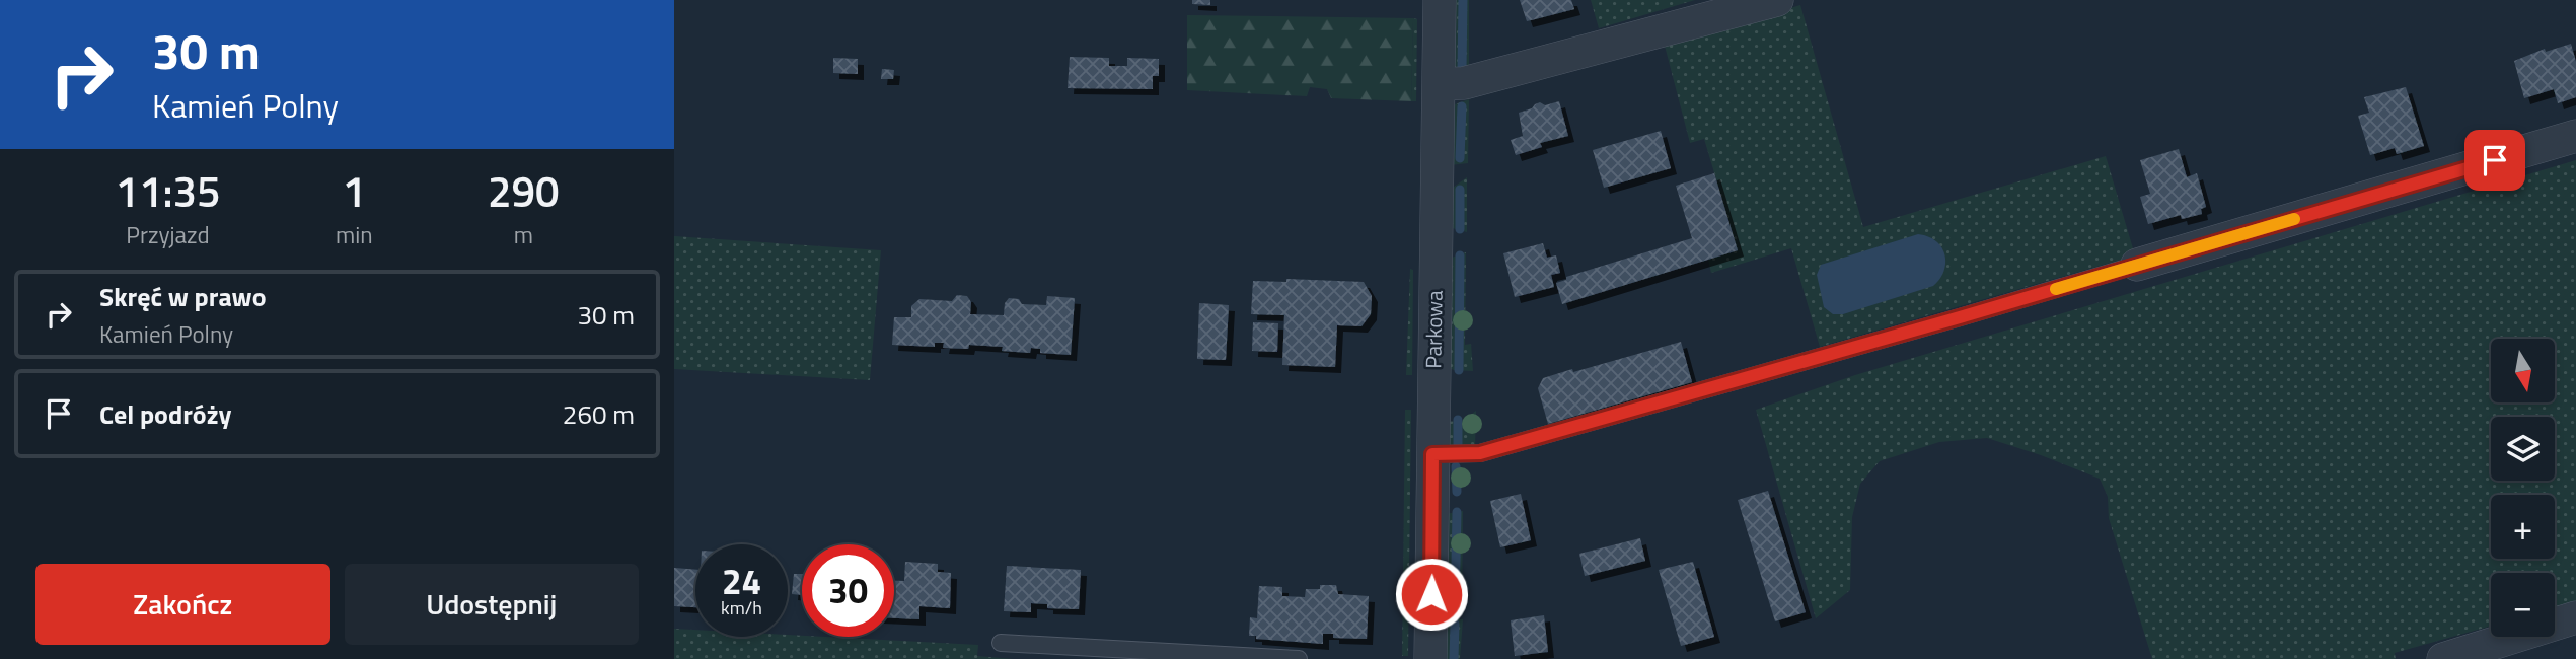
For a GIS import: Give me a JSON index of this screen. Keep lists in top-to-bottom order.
{
  "streets": {
    "street": ["Parkowa"]
  },
  "north": "bottom",
  "page": {
    "turn": ["30 m", "Kamień Polny"],
    "eta": [
      "11:35",
      "Przyjazd",
      "1",
      "min",
      "290",
      "m"
    ],
    "list": [
      {
        "name": "Skręć w prawo",
        "note": "Kamień Polny",
        "value": "30 m"
      },
      {
        "name": "Cel podróży",
        "value": "260 m"
      }
    ],
    "map_buttons": ["+", "−"],
    "speed": "24 km/h",
    "limit": "30",
    "buttons": ["Zakończ", "Udostępnij"]
  }
}
